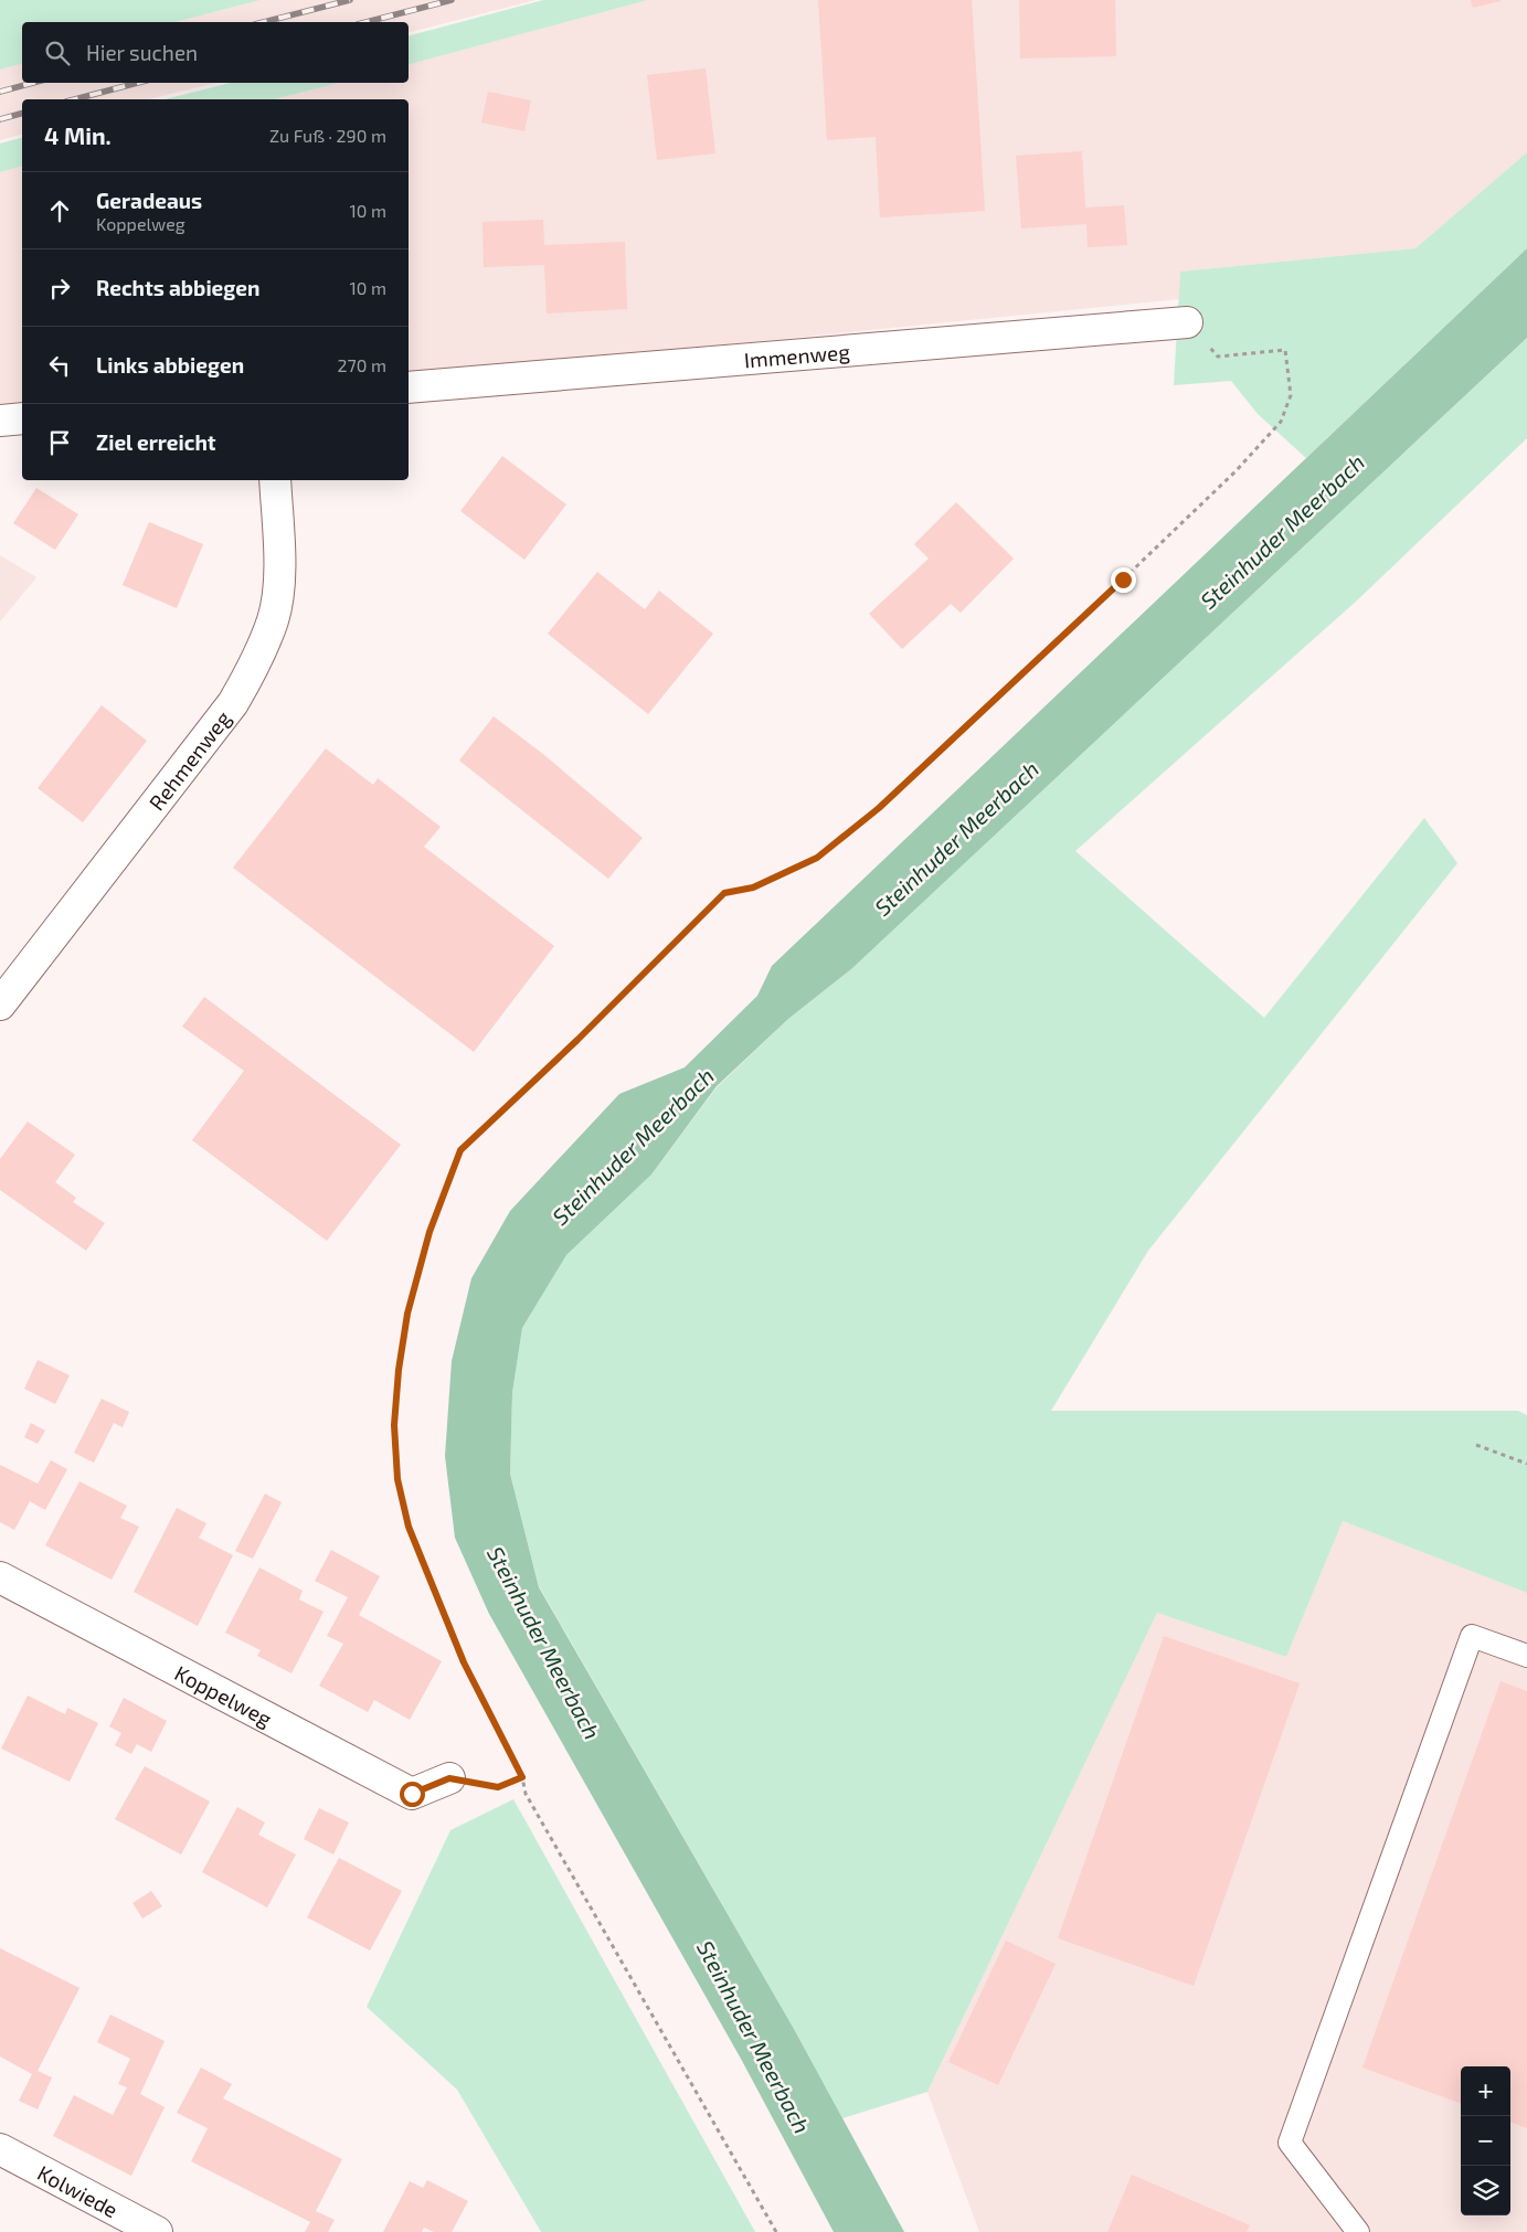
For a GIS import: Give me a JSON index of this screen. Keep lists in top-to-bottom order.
{
  "streets": {
    "street": [
      "Immenweg",
      "Rehmenweg",
      "Koppelweg",
      "Kolwiede"
    ]
  },
  "water": ["Steinhuder Meerbach"],
  "page": {
    "search": "Hier suchen",
    "heading": ["4 Min.", "Zu Fuß · 290 m"],
    "list": [
      ["Geradeaus", "Koppelweg", "10 m"],
      ["Rechts abbiegen", "10 m"],
      ["Links abbiegen", "270 m"],
      "Ziel erreicht"
    ],
    "map_buttons": ["+", "−"]
  }
}
